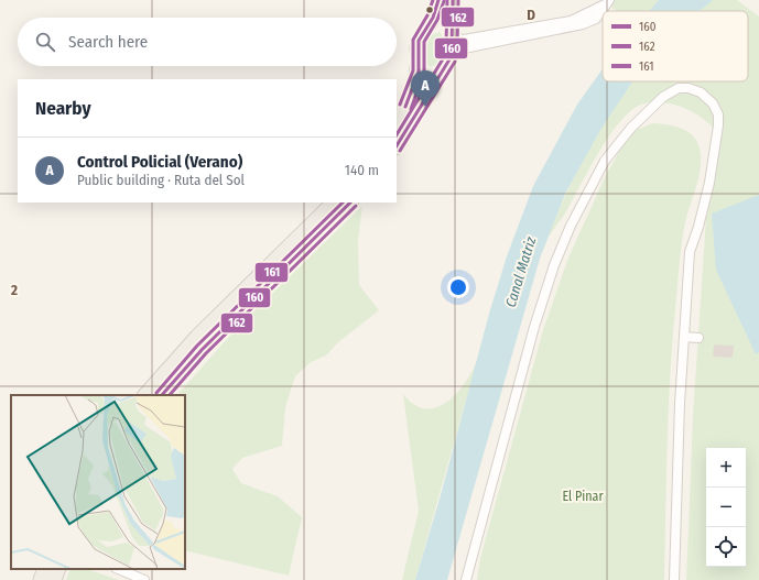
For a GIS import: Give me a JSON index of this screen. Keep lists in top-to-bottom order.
{
  "water": ["Canal Matriz"],
  "parks": ["El Pinar"],
  "lines": ["transit line 160", "transit line 162", "transit line 161"],
  "legend": ["160", "162", "161"],
  "page": {
    "search": "Search here",
    "pins": "A",
    "heading": "Nearby",
    "list": [
      {
        "mark": "A",
        "name": "Control Policial (Verano)",
        "note": "Public building · Ruta del Sol",
        "value": "140 m"
      }
    ],
    "map_buttons": ["+", "−"]
  },
  "grid": {
    "columns": ["D"],
    "rows": ["2"]
  }
}
